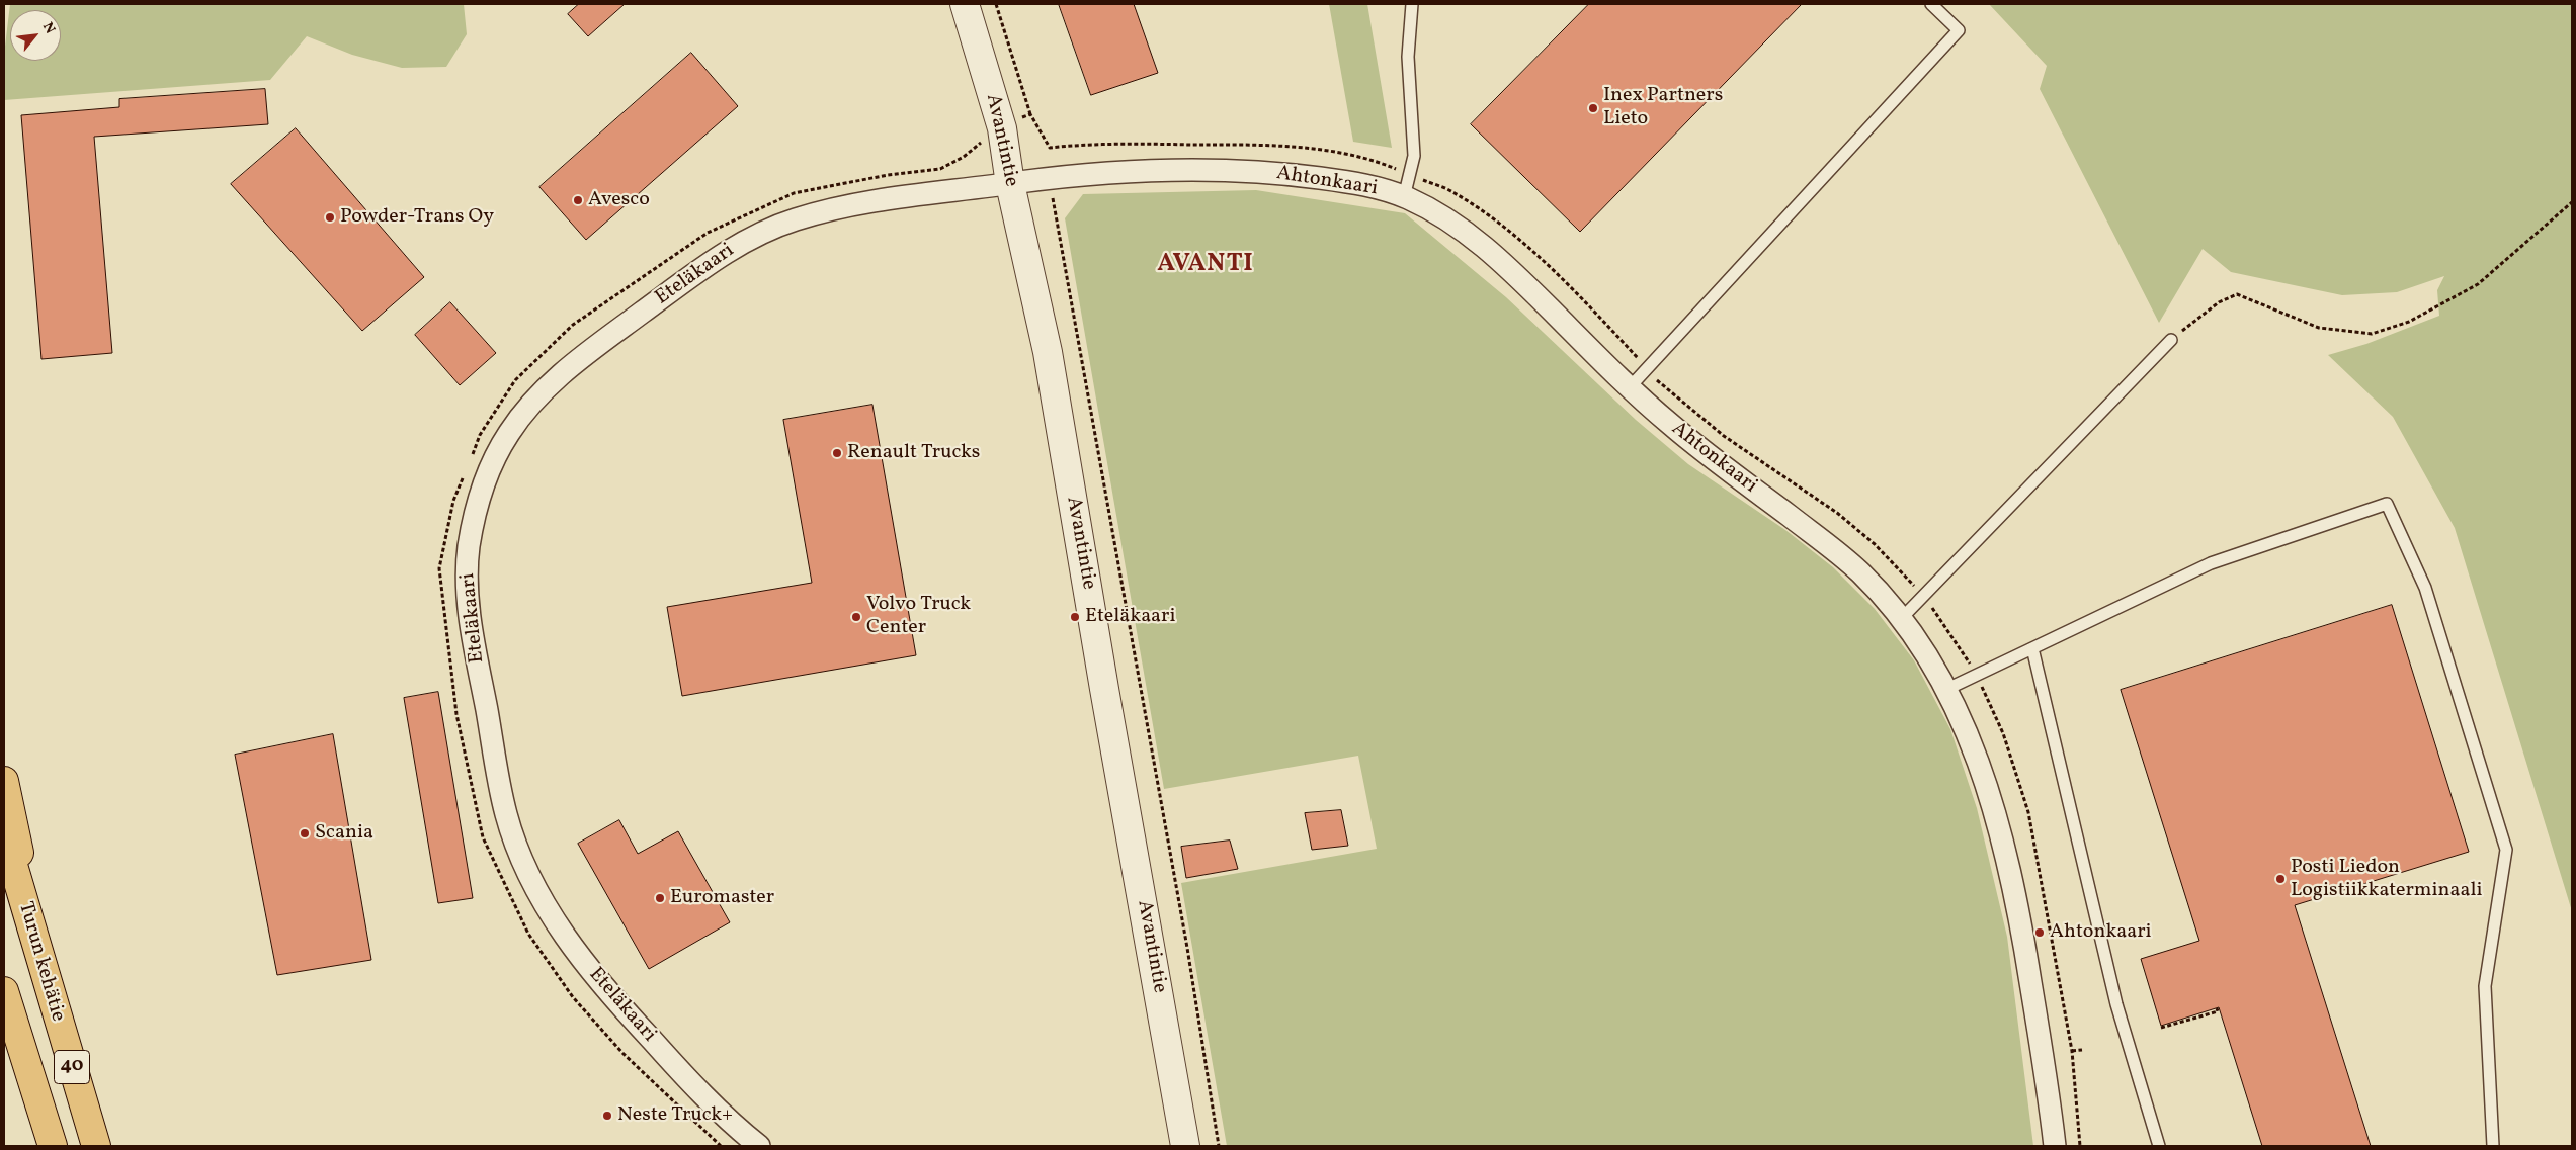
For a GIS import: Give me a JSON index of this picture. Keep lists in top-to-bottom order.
{
  "streets": {
    "highway": ["Turun kehätie", "40"],
    "street": ["Avantintie", "Ahtonkaari", "Eteläkaari"]
  },
  "crossings": [
    ["Avantintie", "Ahtonkaari"],
    ["Avantintie", "Eteläkaari"],
    ["Ahtonkaari", "Eteläkaari"]
  ],
  "districts": ["AVANTI"],
  "places": [
    "Inex Partners Lieto",
    "Avesco",
    "Powder-Trans Oy",
    "Renault Trucks",
    "Volvo Truck Center",
    "Eteläkaari",
    "Scania",
    "Posti Liedon Logistiikkaterminaali",
    "Euromaster",
    "Ahtonkaari",
    "Neste Truck+"
  ],
  "north": "top right"
}
